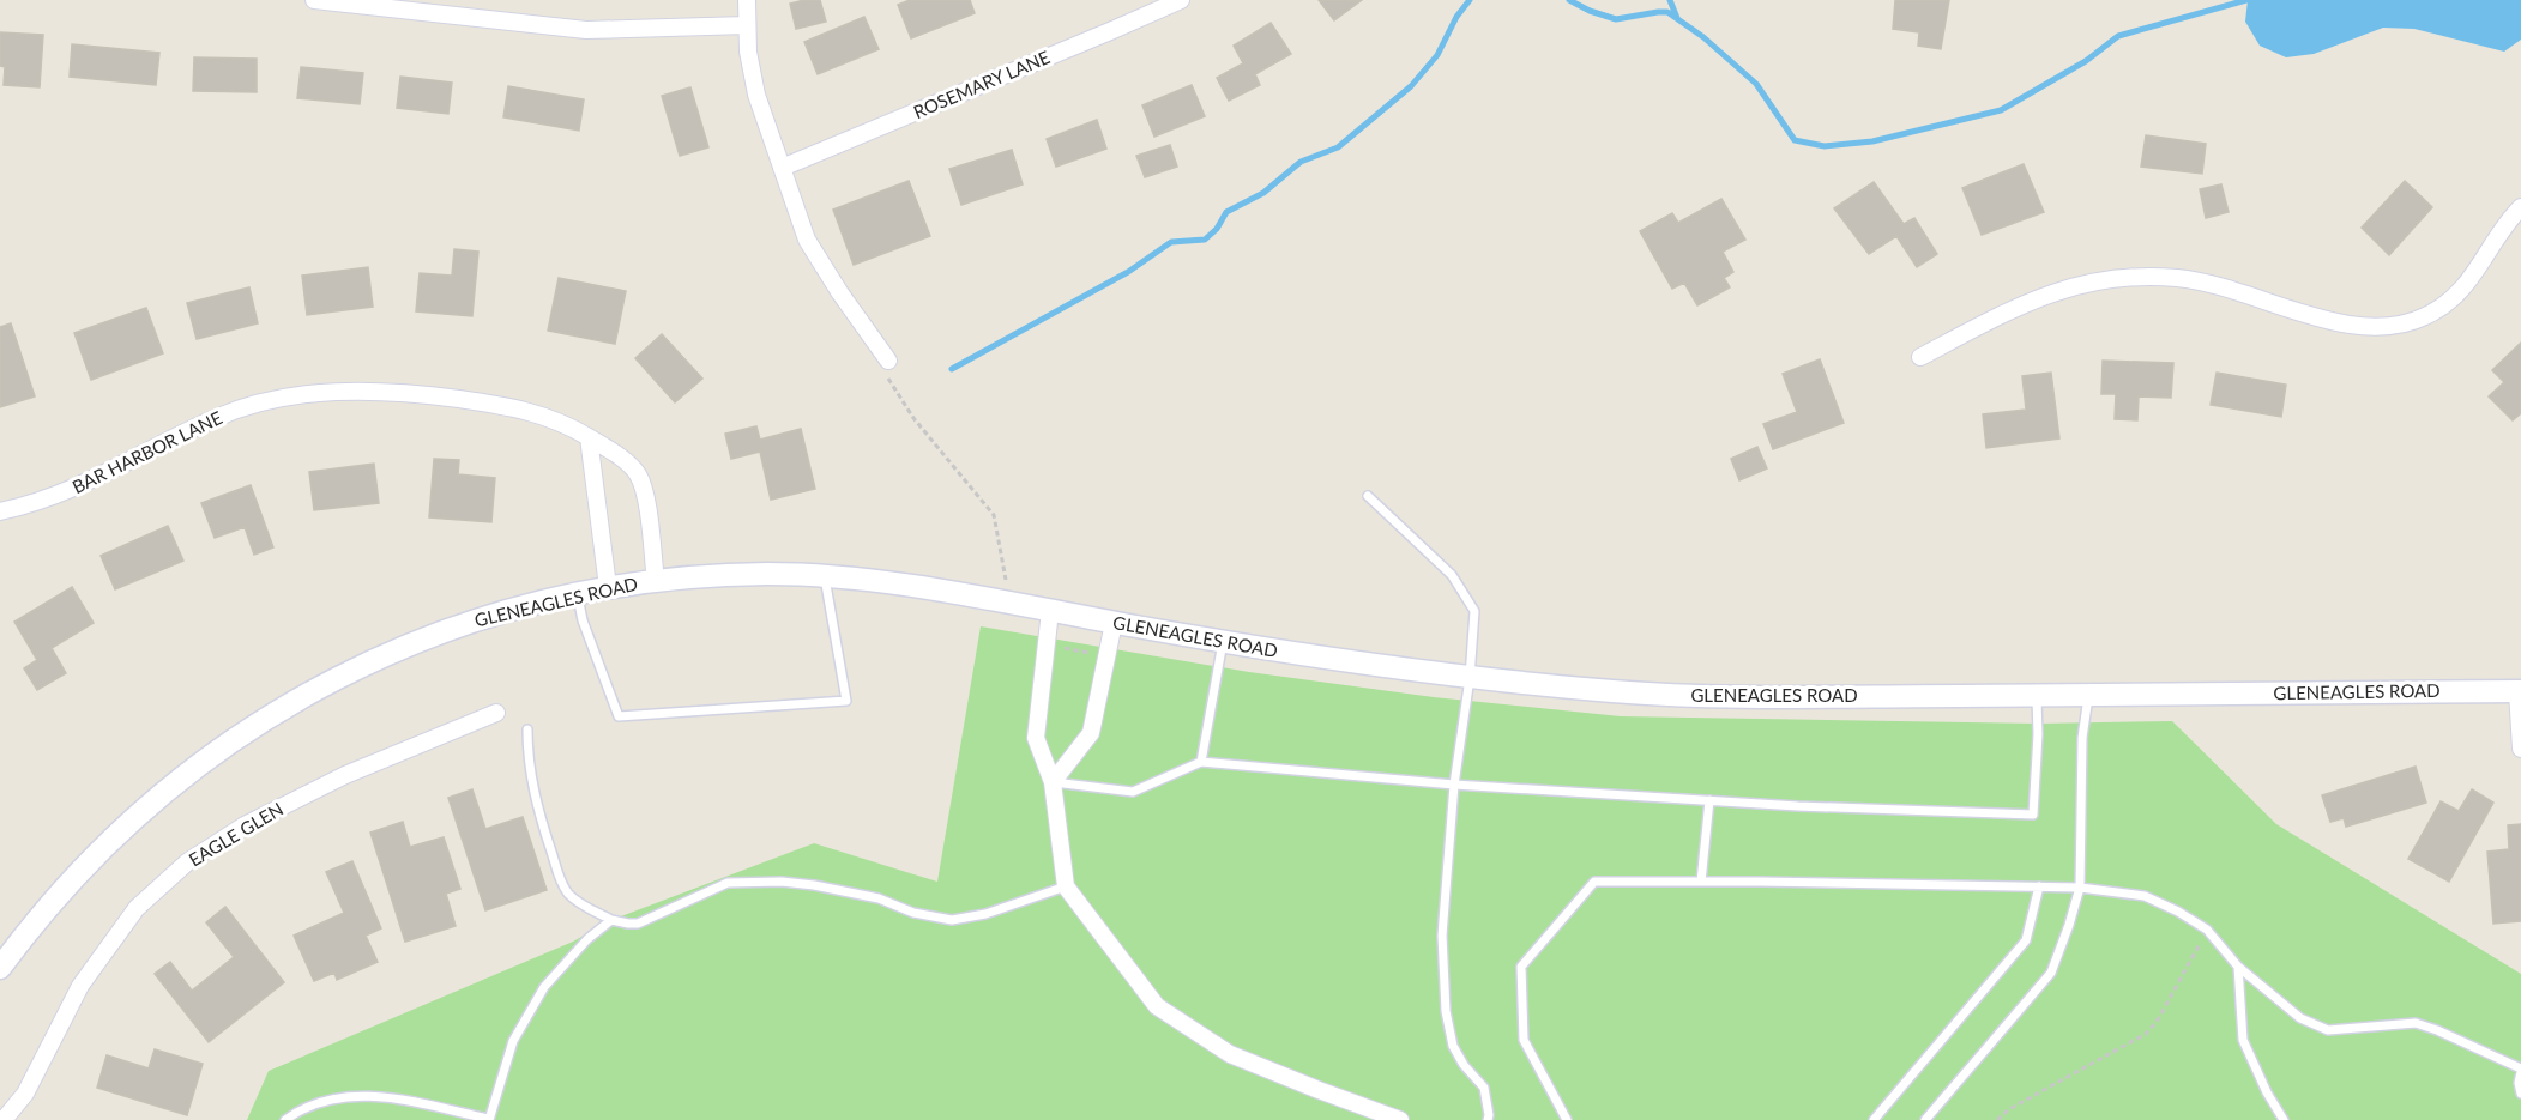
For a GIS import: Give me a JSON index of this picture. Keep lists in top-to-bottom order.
{
  "streets": {
    "street": [
      "ROSEMARY LANE",
      "BAR HARBOR LANE",
      "GLENEAGLES ROAD",
      "EAGLE GLEN"
    ]
  },
  "crossings": [
    ["BAR HARBOR LANE", "GLENEAGLES ROAD"]
  ]
}
